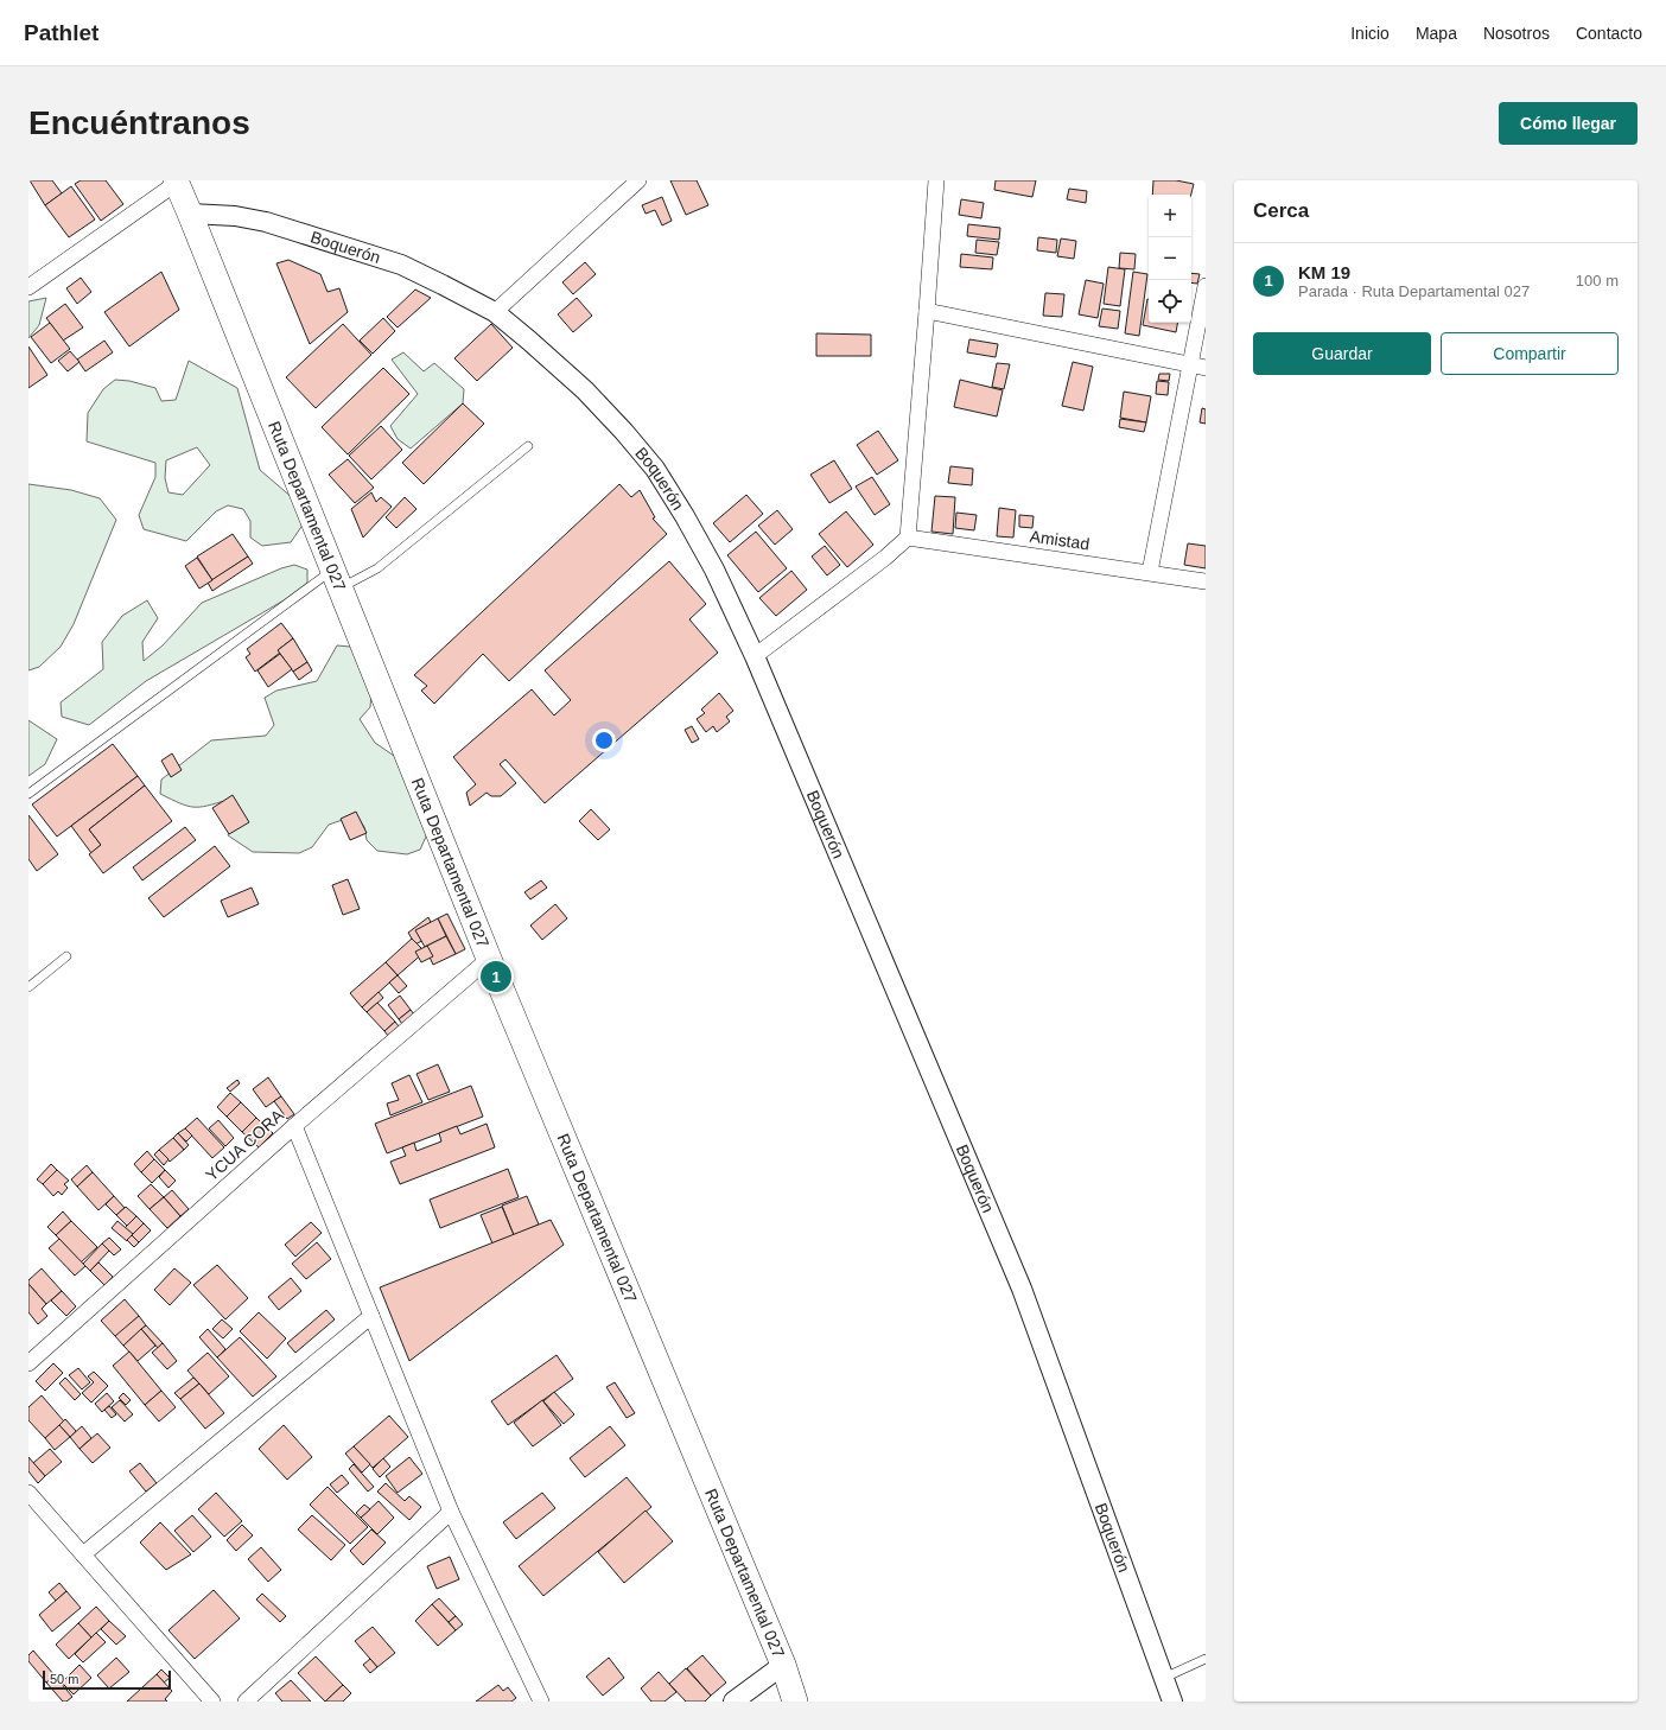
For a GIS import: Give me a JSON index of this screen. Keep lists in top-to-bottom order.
{
  "streets": {
    "main road": ["Ruta Departamental 027"],
    "street": ["Boquerón", "Amistad", "YCUA CORA"]
  },
  "crossings": [
    ["Boquerón", "Ruta Departamental 027"],
    ["Ruta Departamental 027", "YCUA CORA"]
  ],
  "scale_bar": "50 m",
  "page": {
    "header": "Pathlet",
    "nav": [
      "Inicio",
      "Mapa",
      "Nosotros",
      "Contacto"
    ],
    "buttons": [
      "Cómo llegar",
      ["Guardar", "Compartir"]
    ],
    "title": "Encuéntranos",
    "heading": "Cerca",
    "map_buttons": ["+", "−"],
    "list": [
      {
        "mark": "1",
        "name": "KM 19",
        "note": "Parada · Ruta Departamental 027",
        "value": "100 m"
      }
    ],
    "pins": "1",
    "scale": "50 m"
  }
}
